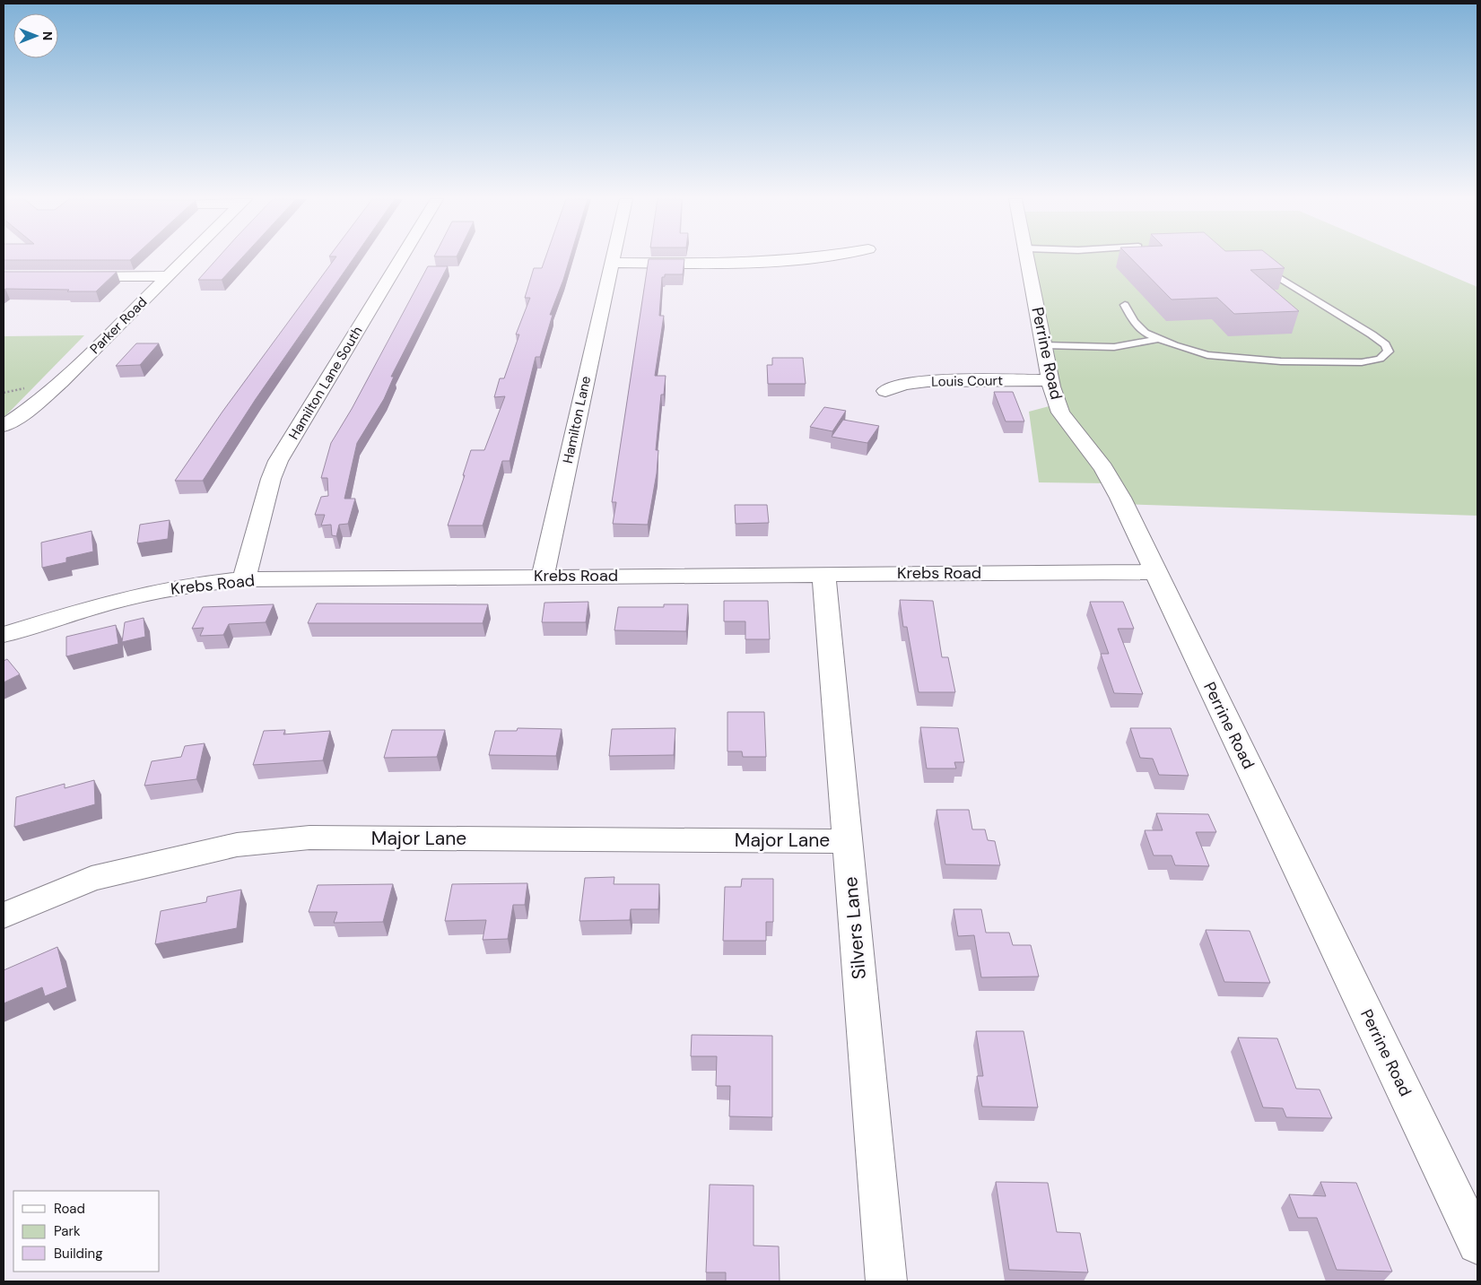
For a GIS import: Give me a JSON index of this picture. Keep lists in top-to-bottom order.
{
  "streets": {
    "street": [
      "Parker Road",
      "Perrine Road",
      "Louis Court",
      "Hamilton Lane South",
      "Hamilton Lane",
      "Krebs Road",
      "Major Lane",
      "Silvers Lane"
    ]
  },
  "crossings": [
    ["Perrine Road", "Louis Court"],
    ["Perrine Road", "Krebs Road"],
    ["Hamilton Lane South", "Krebs Road"],
    ["Hamilton Lane", "Krebs Road"],
    ["Krebs Road", "Silvers Lane"],
    ["Major Lane", "Silvers Lane"]
  ],
  "legend": ["Road", "Park", "Building"],
  "north": "right"
}
